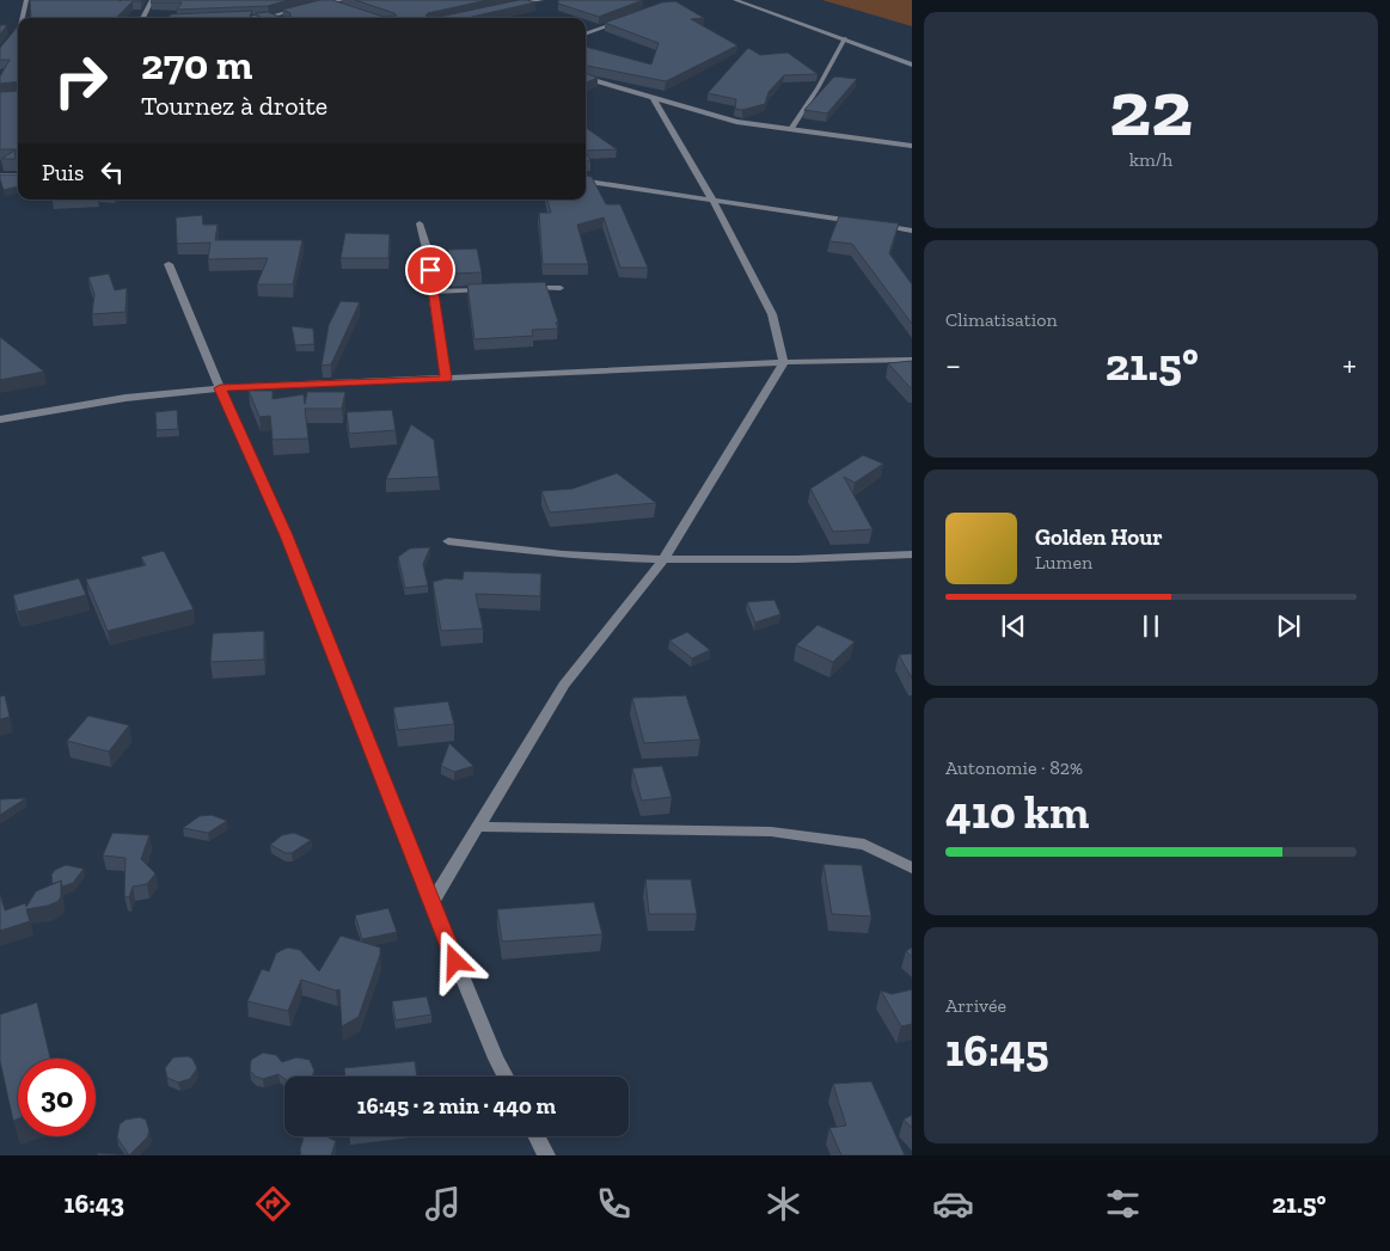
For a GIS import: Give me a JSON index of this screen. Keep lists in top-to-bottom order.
{
  "page": {
    "tile": [
      ["22", "km/h"],
      "Climatisation",
      ["Autonomie · 82%", "410 km"],
      ["Arrivée", "16:45"]
    ],
    "turn": ["270 m", "Tournez à droite"],
    "then": "Puis",
    "heat": ["−", "21.5°", "+"],
    "song": ["Golden Hour", "Lumen"],
    "limit": "30",
    "trip": "16:45 · 2 min · 440 m",
    "tabs": ["16:43", "21.5°"]
  }
}
